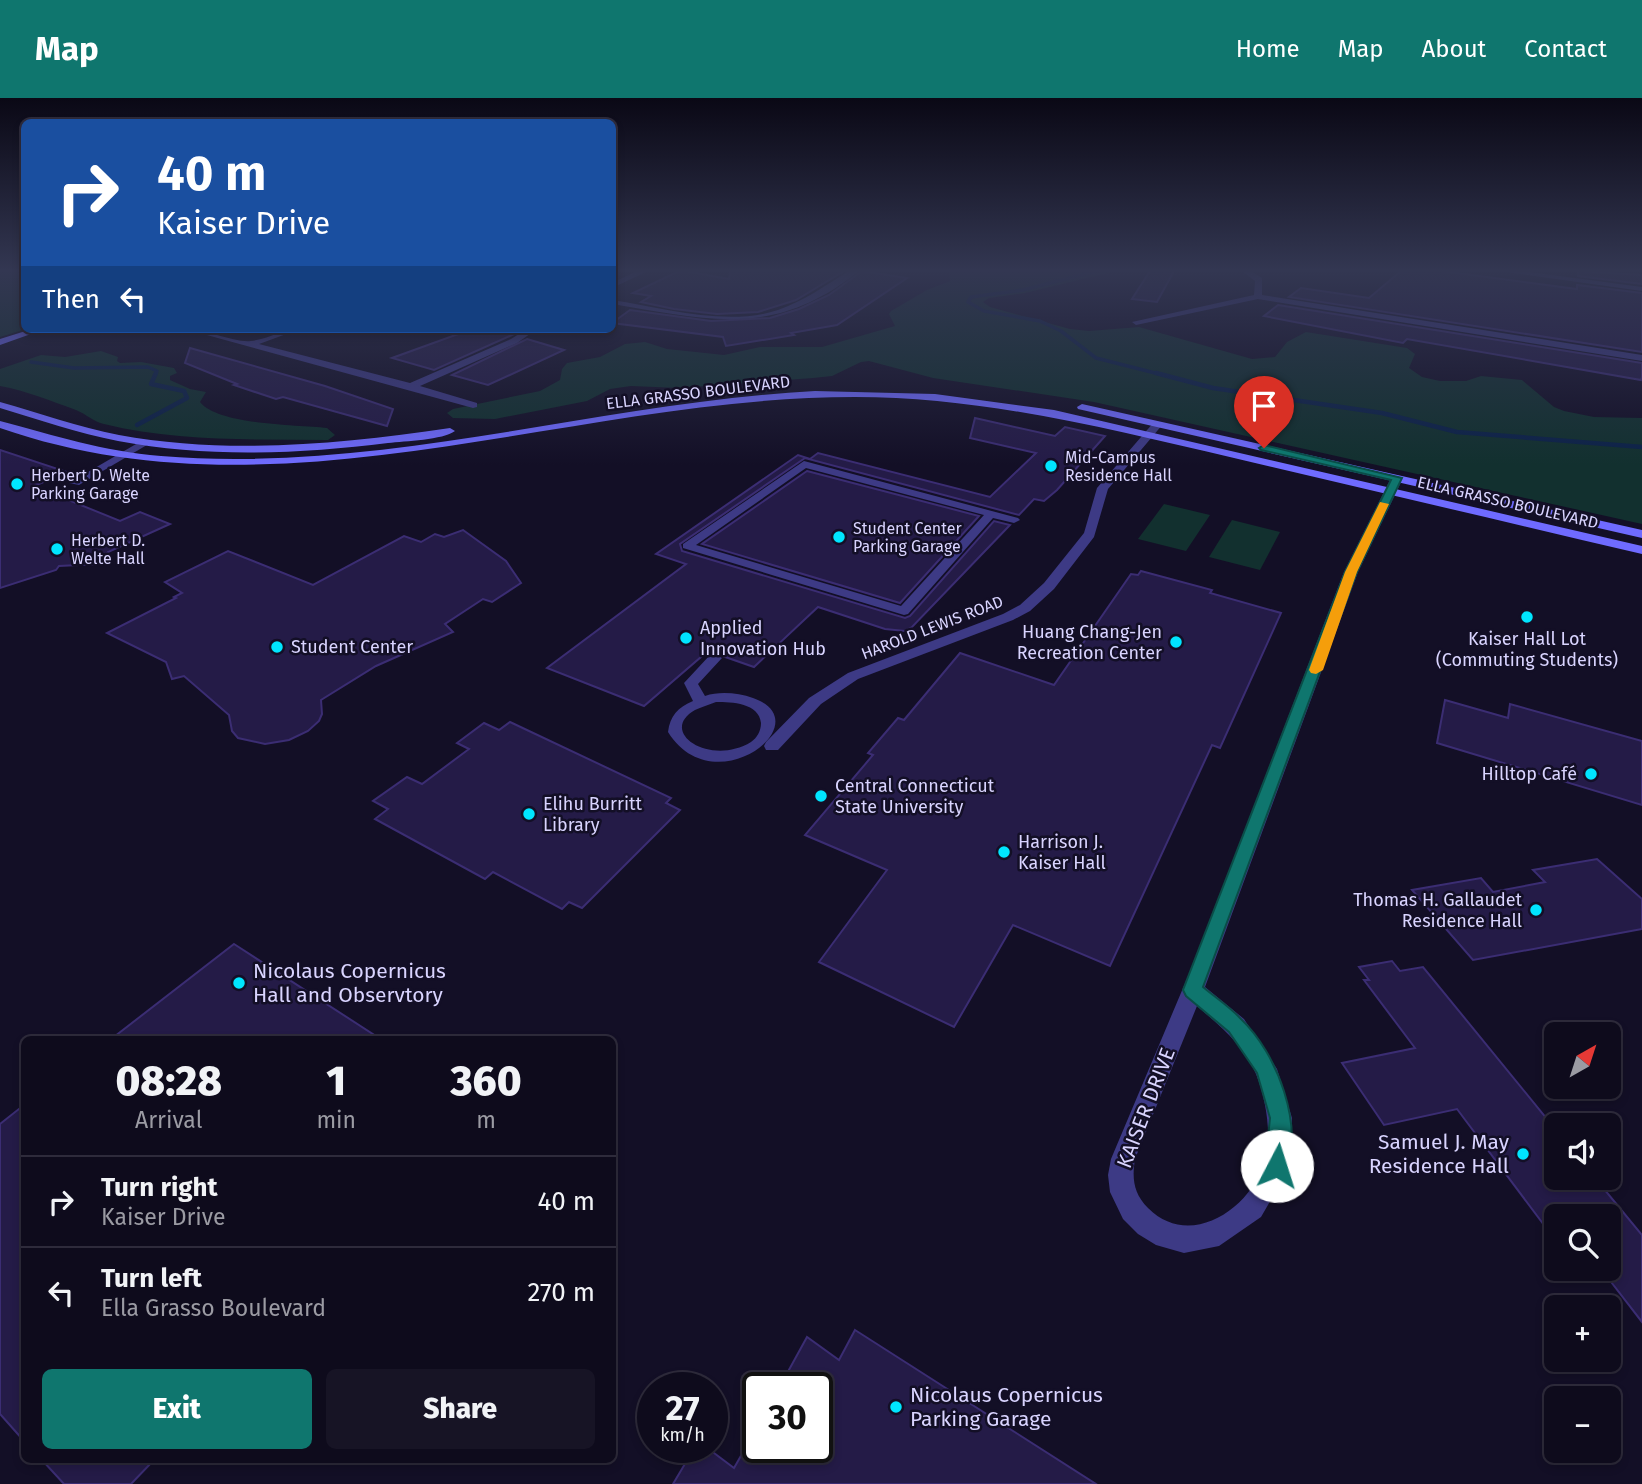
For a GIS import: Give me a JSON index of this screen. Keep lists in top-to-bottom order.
{
  "streets": {
    "main road": ["ELLA GRASSO BOULEVARD"],
    "street": ["HAROLD LEWIS ROAD", "KAISER DRIVE"]
  },
  "crossings": [
    ["ELLA GRASSO BOULEVARD", "HAROLD LEWIS ROAD"],
    ["ELLA GRASSO BOULEVARD", "KAISER DRIVE"]
  ],
  "places": [
    "Mid-Campus Residence Hall",
    "Herbert D. Welte Parking Garage",
    "Student Center Parking Garage",
    "Herbert D. Welte Hall",
    "Kaiser Hall Lot (Commuting Students)",
    "Applied Innovation Hub",
    "Huang Chang-Jen Recreation Center",
    "Student Center",
    "Hilltop Café",
    "Central Connecticut State University",
    "Elihu Burritt Library",
    "Harrison J. Kaiser Hall",
    "Thomas H. Gallaudet Residence Hall",
    "Nicolaus Copernicus Hall and Observtory",
    "Samuel J. May Residence Hall",
    "Nicolaus Copernicus Parking Garage"
  ],
  "north": "top right",
  "page": {
    "header": "Map",
    "nav": [
      "Home",
      "Map",
      "About",
      "Contact"
    ],
    "turn": ["40 m", "Kaiser Drive"],
    "then": "Then",
    "map_buttons": ["+", "−"],
    "eta": [
      "08:28",
      "Arrival",
      "1",
      "min",
      "360",
      "m"
    ],
    "list": [
      {
        "name": "Turn right",
        "note": "Kaiser Drive",
        "value": "40 m"
      },
      {
        "name": "Turn left",
        "note": "Ella Grasso Boulevard",
        "value": "270 m"
      }
    ],
    "buttons": ["Exit", "Share"],
    "speed": "27 km/h",
    "limit": "30"
  }
}
